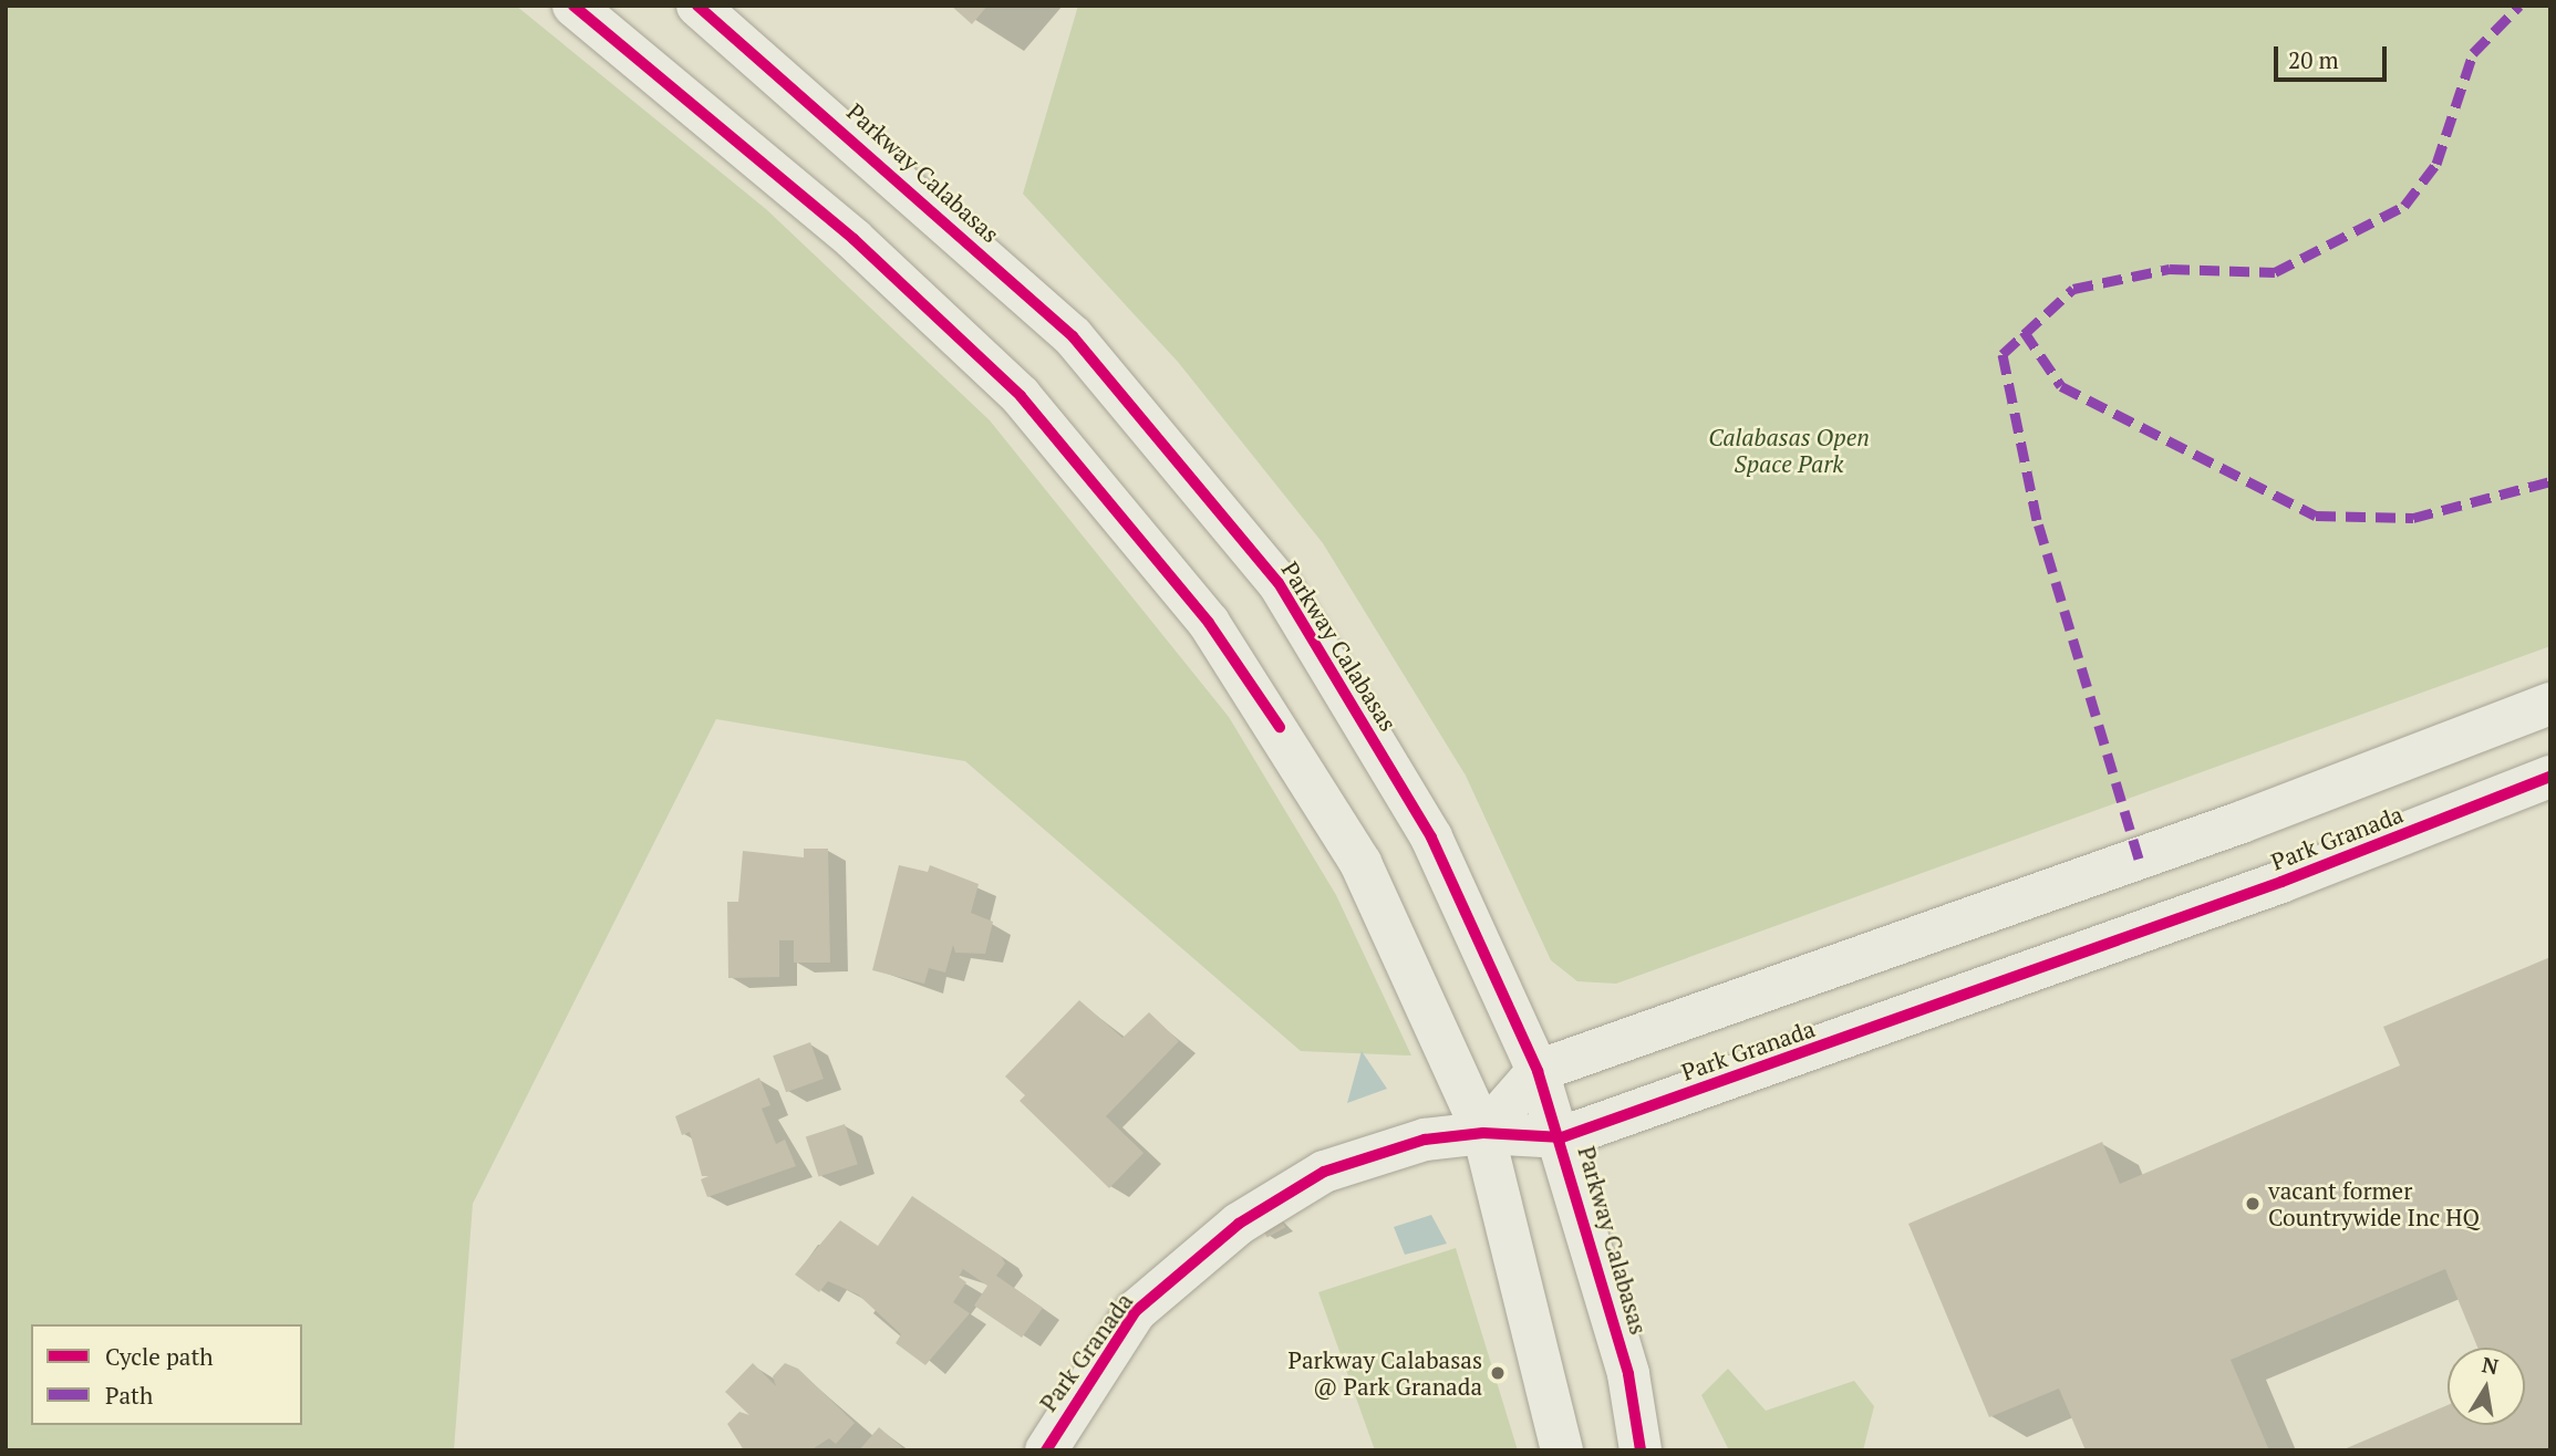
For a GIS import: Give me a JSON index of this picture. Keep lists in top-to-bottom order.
{
  "streets": {
    "street": ["Parkway Calabasas", "Park Granada"]
  },
  "crossings": [
    ["Parkway Calabasas", "Park Granada"]
  ],
  "parks": ["Calabasas Open Space Park"],
  "places": ["vacant former Countrywide Inc HQ", "Parkway Calabasas @ Park Granada"],
  "legend": ["Cycle path", "Path"],
  "scale_bar": "20 m",
  "north": "top"
}
